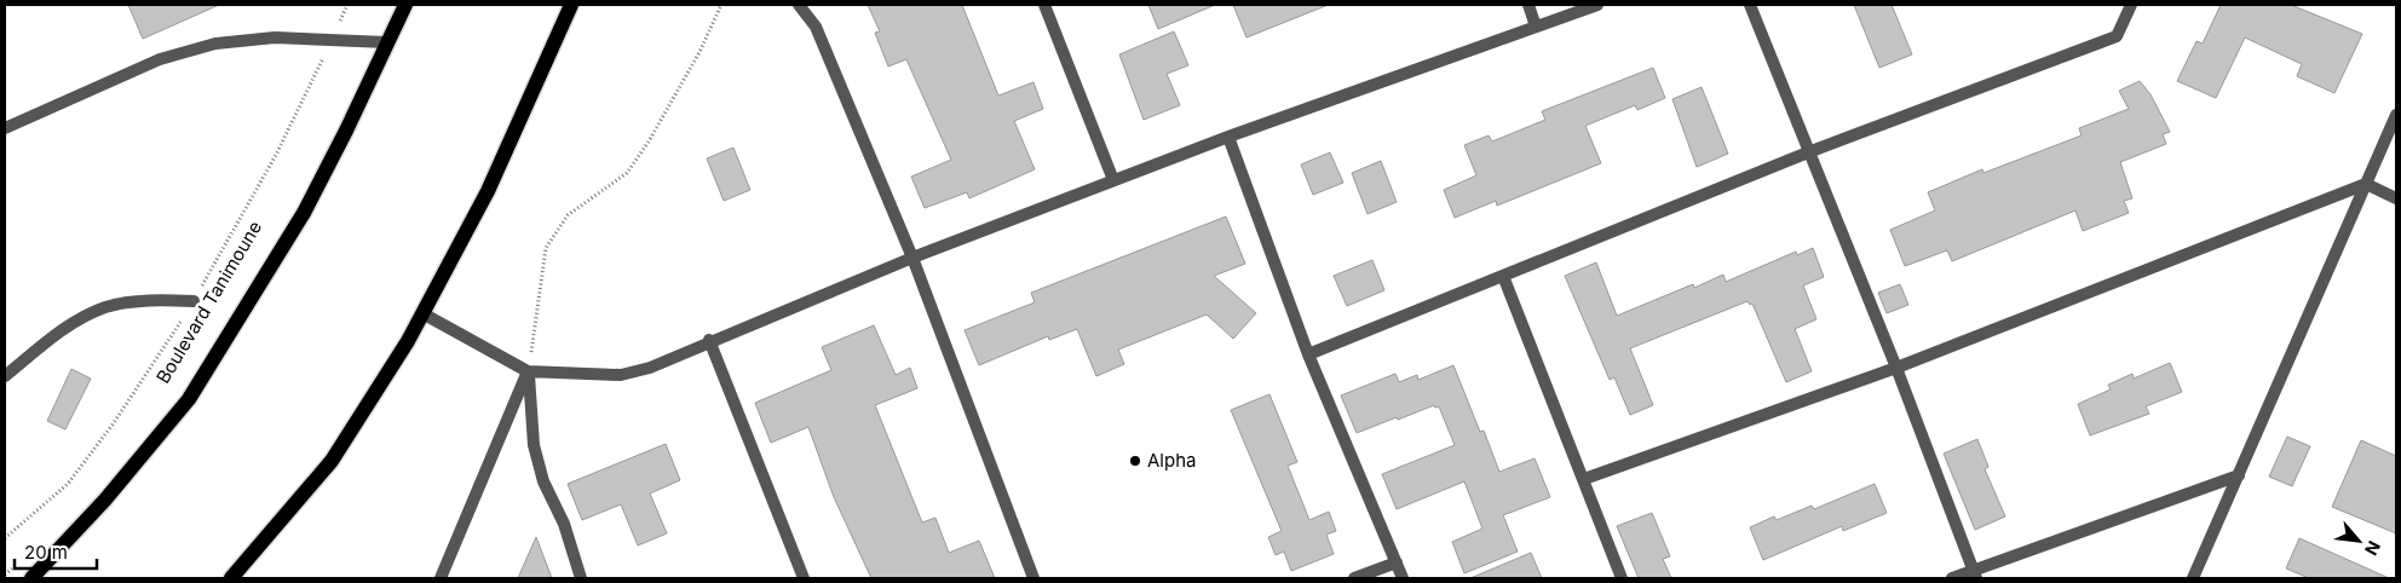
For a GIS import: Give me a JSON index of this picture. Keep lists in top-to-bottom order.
{
  "streets": {
    "main road": ["Boulevard Tanimoune"]
  },
  "places": ["Alpha"],
  "scale_bar": "20 m",
  "north": "bottom right"
}
